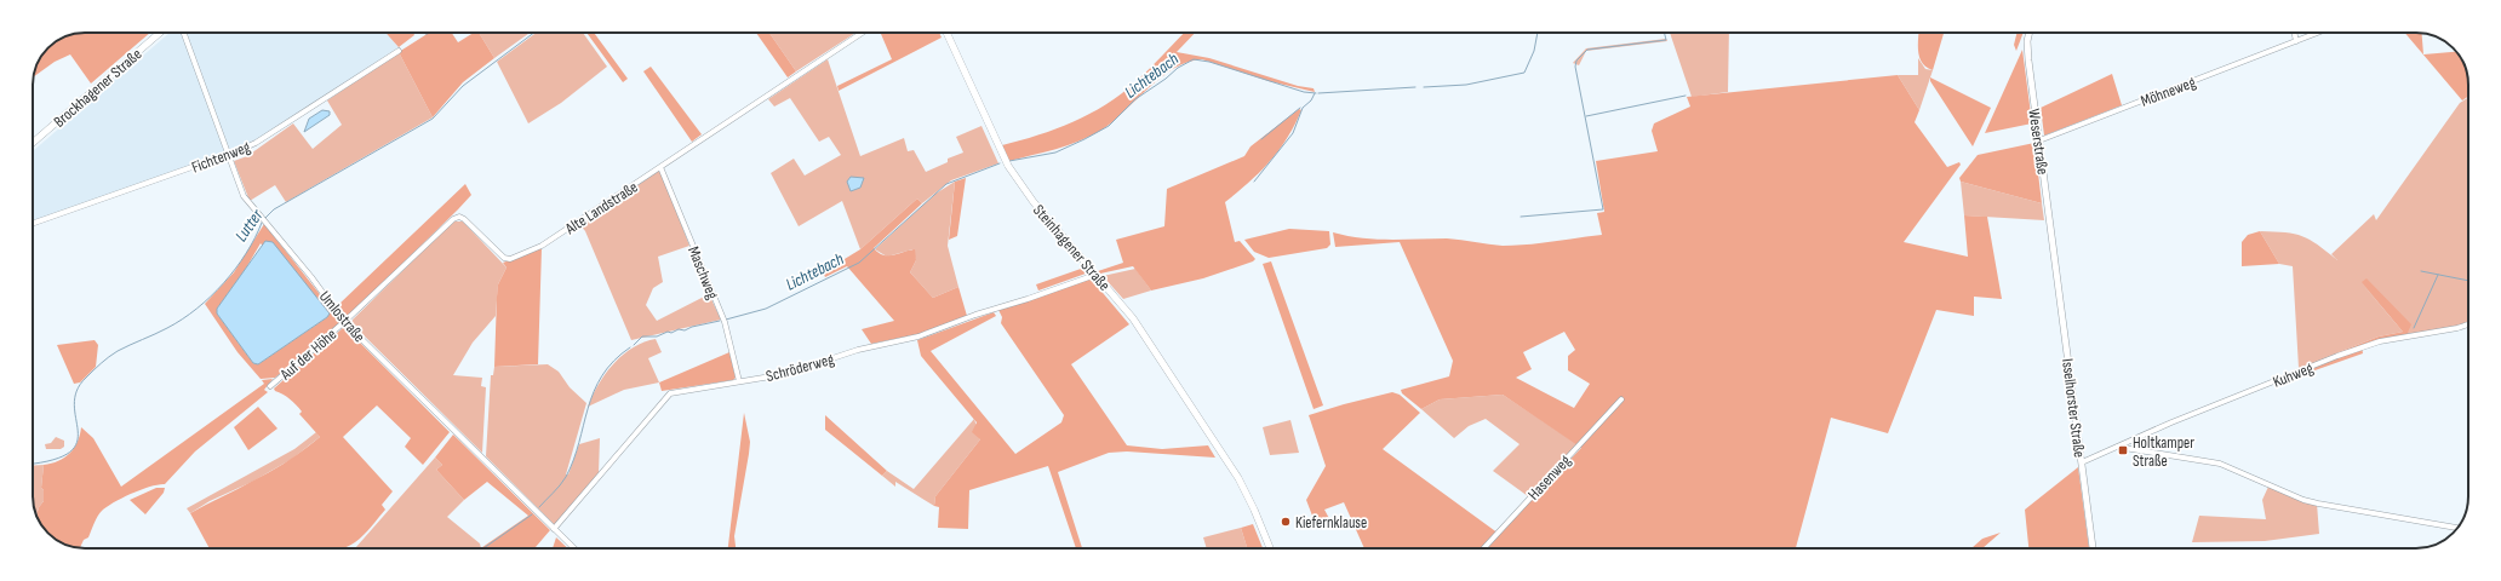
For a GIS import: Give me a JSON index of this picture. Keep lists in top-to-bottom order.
{
  "streets": {
    "main road": ["Brockhagener Straße", "Steinhagener Straße"],
    "street": [
      "Möhneweg",
      "Weserstraße",
      "Fichtenweg",
      "Alte Landstraße",
      "Maschweg",
      "Umlostraße",
      "Auf der Höhe",
      "Schröderweg",
      "Kuhweg",
      "Isselhorster Straße",
      "Hasenweg"
    ]
  },
  "crossings": [
    ["Möhneweg", "Weserstraße"],
    ["Weserstraße", "Isselhorster Straße"],
    ["Fichtenweg", "Umlostraße"],
    ["Alte Landstraße", "Maschweg"],
    ["Alte Landstraße", "Umlostraße"],
    ["Alte Landstraße", "Auf der Höhe"],
    ["Steinhagener Straße", "Schröderweg"],
    ["Maschweg", "Schröderweg"],
    ["Umlostraße", "Auf der Höhe"],
    ["Umlostraße", "Schröderweg"]
  ],
  "water": ["Lichtebach", "Lutter"],
  "places": {
    "transit": ["Holtkamper Straße"],
    "other": ["Kiefernklause"]
  }
}
